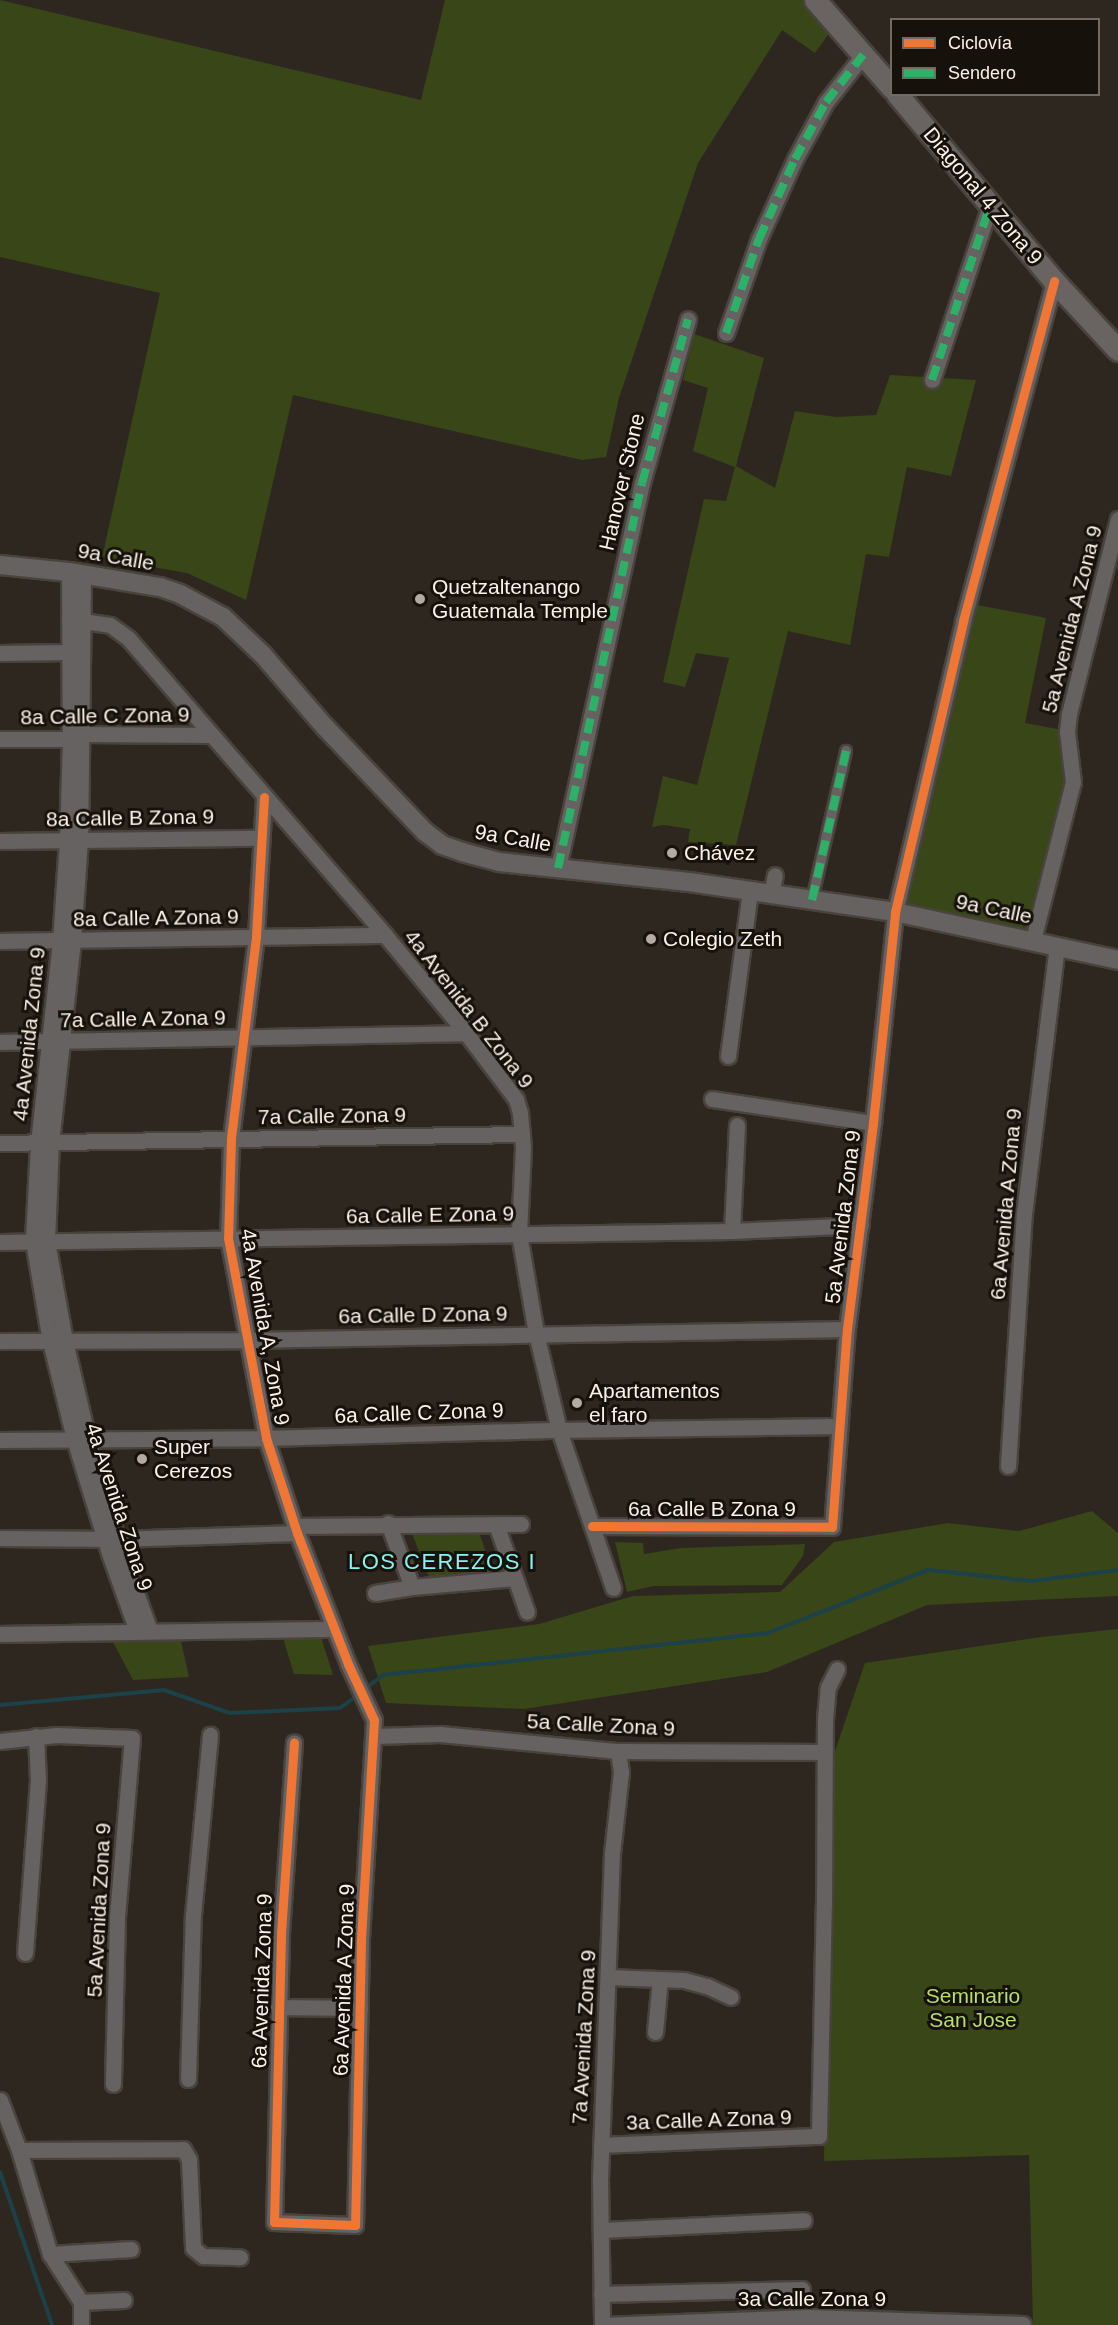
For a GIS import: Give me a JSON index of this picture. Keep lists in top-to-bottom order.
{
  "streets": {
    "main road": ["Diagonal 4 Zona 9"],
    "street": [
      "Hanover Stone",
      "9a Calle",
      "5a Avenida A Zona 9",
      "8a Calle C Zona 9",
      "8a Calle B Zona 9",
      "8a Calle A Zona 9",
      "4a Avenida B Zona 9",
      "7a Calle A Zona 9",
      "4a Avenida Zona 9",
      "7a Calle Zona 9",
      "6a Avenida A Zona 9",
      "6a Calle E Zona 9",
      "5a Avenida Zona 9",
      "6a Calle D Zona 9",
      "4a Avenida A, Zona 9",
      "6a Calle C Zona 9",
      "6a Calle B Zona 9",
      "5a Calle Zona 9",
      "6a Avenida Zona 9",
      "7a Avenida Zona 9",
      "3a Calle A Zona 9",
      "3a Calle Zona 9"
    ]
  },
  "crossings": [
    ["Diagonal 4 Zona 9", "5a Avenida Zona 9"],
    ["Hanover Stone", "9a Calle"],
    ["9a Calle", "5a Avenida A Zona 9"],
    ["9a Calle", "4a Avenida Zona 9"],
    ["9a Calle", "6a Avenida A Zona 9"],
    ["9a Calle", "5a Avenida Zona 9"],
    ["8a Calle C Zona 9", "4a Avenida B Zona 9"],
    ["8a Calle C Zona 9", "4a Avenida Zona 9"],
    ["8a Calle B Zona 9", "4a Avenida Zona 9"],
    ["8a Calle B Zona 9", "4a Avenida A, Zona 9"],
    ["8a Calle A Zona 9", "4a Avenida B Zona 9"],
    ["8a Calle A Zona 9", "4a Avenida Zona 9"],
    ["8a Calle A Zona 9", "4a Avenida A, Zona 9"],
    ["4a Avenida B Zona 9", "7a Calle A Zona 9"],
    ["4a Avenida B Zona 9", "4a Avenida Zona 9"],
    ["4a Avenida B Zona 9", "7a Calle Zona 9"],
    ["4a Avenida B Zona 9", "6a Calle E Zona 9"],
    ["4a Avenida B Zona 9", "6a Calle D Zona 9"],
    ["4a Avenida B Zona 9", "4a Avenida A, Zona 9"],
    ["4a Avenida B Zona 9", "6a Calle C Zona 9"],
    ["4a Avenida B Zona 9", "6a Calle B Zona 9"],
    ["7a Calle A Zona 9", "4a Avenida Zona 9"],
    ["7a Calle A Zona 9", "4a Avenida A, Zona 9"],
    ["4a Avenida Zona 9", "7a Calle Zona 9"],
    ["4a Avenida Zona 9", "6a Calle E Zona 9"],
    ["4a Avenida Zona 9", "6a Calle D Zona 9"],
    ["4a Avenida Zona 9", "6a Calle C Zona 9"],
    ["7a Calle Zona 9", "4a Avenida A, Zona 9"],
    ["6a Avenida A Zona 9", "4a Avenida A, Zona 9"],
    ["6a Avenida A Zona 9", "5a Calle Zona 9"],
    ["6a Avenida A Zona 9", "6a Avenida Zona 9"],
    ["6a Calle E Zona 9", "5a Avenida Zona 9"],
    ["6a Calle E Zona 9", "4a Avenida A, Zona 9"],
    ["5a Avenida Zona 9", "6a Calle D Zona 9"],
    ["5a Avenida Zona 9", "6a Calle C Zona 9"],
    ["5a Avenida Zona 9", "6a Calle B Zona 9"],
    ["6a Calle D Zona 9", "4a Avenida A, Zona 9"],
    ["4a Avenida A, Zona 9", "6a Calle C Zona 9"],
    ["4a Avenida A, Zona 9", "5a Calle Zona 9"],
    ["5a Calle Zona 9", "7a Avenida Zona 9"],
    ["5a Calle Zona 9", "3a Calle A Zona 9"],
    ["7a Avenida Zona 9", "3a Calle A Zona 9"],
    ["7a Avenida Zona 9", "3a Calle Zona 9"]
  ],
  "districts": ["LOS CEREZOS I"],
  "parks": ["Seminario San Jose"],
  "places": [
    "Quetzaltenango Guatemala Temple",
    "Chávez",
    "Colegio Zeth",
    "Apartamentos el faro",
    "Super Cerezos"
  ],
  "legend": ["Ciclovía", "Sendero"]
}
